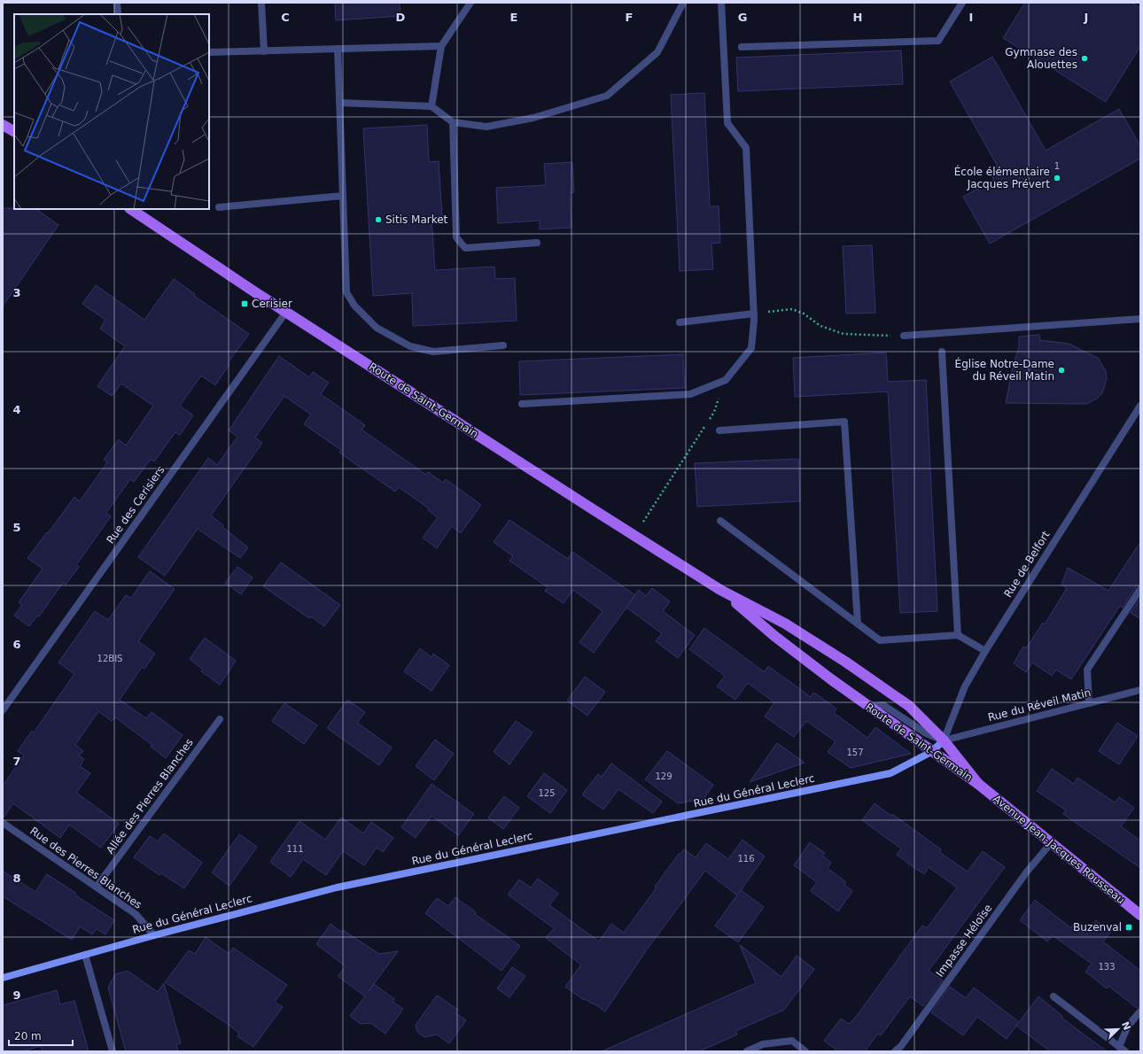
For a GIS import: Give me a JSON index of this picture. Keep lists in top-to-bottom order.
{
  "streets": {
    "main road": ["Route de Saint-Germain", "Avenue Jean-Jacques Rousseau"],
    "street": [
      "Rue des Cerisiers",
      "Rue de Belfort",
      "Rue du Réveil Matin",
      "Rue du Général Leclerc",
      "Allée des Pierres Blanches",
      "Rue des Pierres Blanches",
      "Impasse Héloïse"
    ]
  },
  "crossings": [
    ["Route de Saint-Germain", "Rue des Cerisiers"],
    ["Route de Saint-Germain", "Rue de Belfort"],
    ["Route de Saint-Germain", "Rue du Réveil Matin"],
    ["Route de Saint-Germain", "Rue du Général Leclerc"],
    ["Route de Saint-Germain", "Avenue Jean-Jacques Rousseau"],
    ["Rue de Belfort", "Rue du Réveil Matin"],
    ["Rue de Belfort", "Rue du Général Leclerc"],
    ["Rue du Réveil Matin", "Rue du Général Leclerc"],
    ["Rue du Général Leclerc", "Rue des Pierres Blanches"],
    ["Allée des Pierres Blanches", "Rue des Pierres Blanches"],
    ["Avenue Jean-Jacques Rousseau", "Impasse Héloïse"]
  ],
  "places": {
    "other": [
      "Gymnase des Alouettes",
      "École élémentaire Jacques Prévert",
      "Sitis Market",
      "Église Notre-Dame du Réveil Matin"
    ],
    "transit": ["Cerisier", "Buzenval"]
  },
  "house_numbers": [
    "1",
    "12BIS",
    "157",
    "129",
    "125",
    "111",
    "116",
    "133"
  ],
  "scale_bar": "20 m",
  "north": "top right",
  "grid": {
    "columns": [
      "C",
      "D",
      "E",
      "F",
      "G",
      "H",
      "I",
      "J"
    ],
    "rows": [
      "3",
      "4",
      "5",
      "6",
      "7",
      "8",
      "9"
    ]
  }
}
